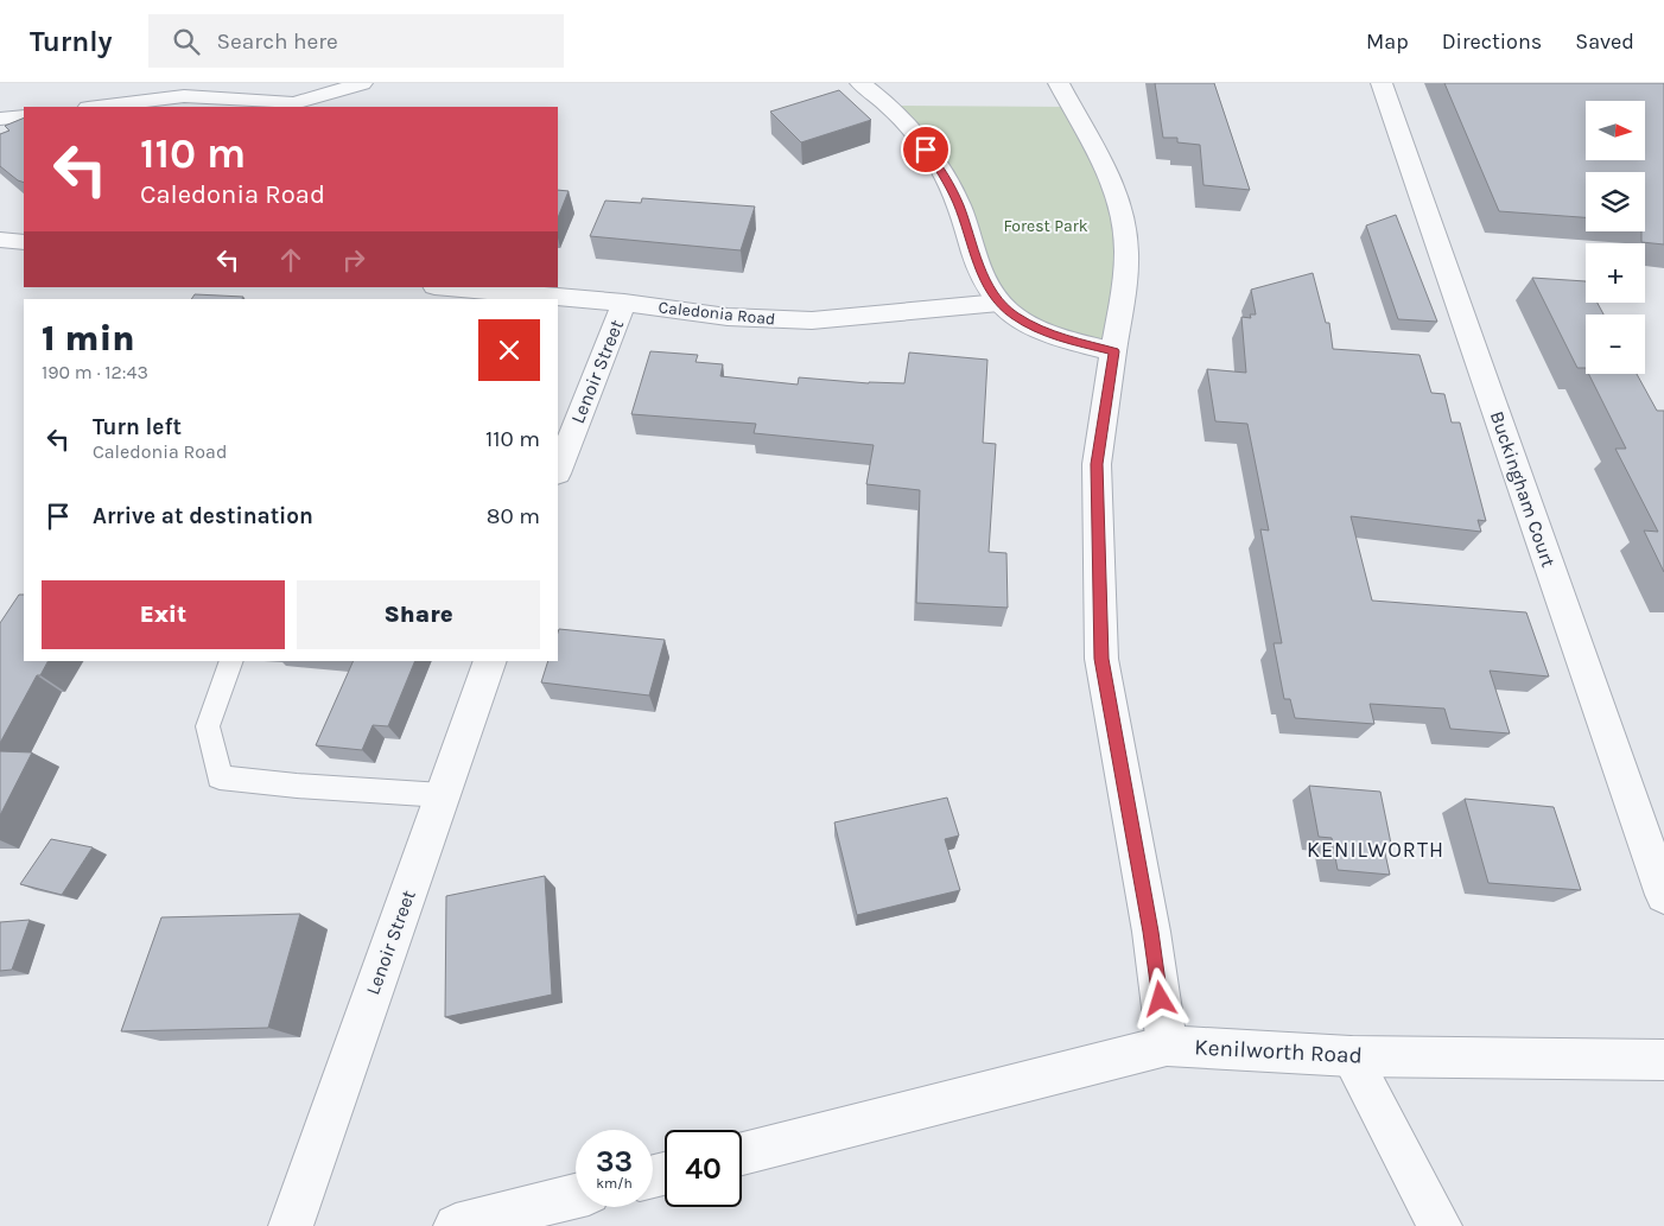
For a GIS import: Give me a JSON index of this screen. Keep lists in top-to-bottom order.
{
  "streets": {
    "street": [
      "Caledonia Road",
      "Lenoir Street",
      "Buckingham Court",
      "Kenilworth Road"
    ]
  },
  "crossings": [
    ["Caledonia Road", "Lenoir Street"]
  ],
  "districts": ["KENILWORTH"],
  "parks": ["Forest Park"],
  "north": "right",
  "page": {
    "header": "Turnly",
    "search": "Search here",
    "nav": ["Map", "Directions", "Saved"],
    "map_buttons": ["+", "−"],
    "turn": ["110 m", "Caledonia Road"],
    "heading": ["1 min", "190 m · 12:43"],
    "list": [
      {
        "name": "Turn left",
        "note": "Caledonia Road",
        "value": "110 m"
      },
      {
        "name": "Arrive at destination",
        "value": "80 m"
      }
    ],
    "buttons": ["Exit", "Share"],
    "speed": "33 km/h",
    "limit": "40"
  }
}
